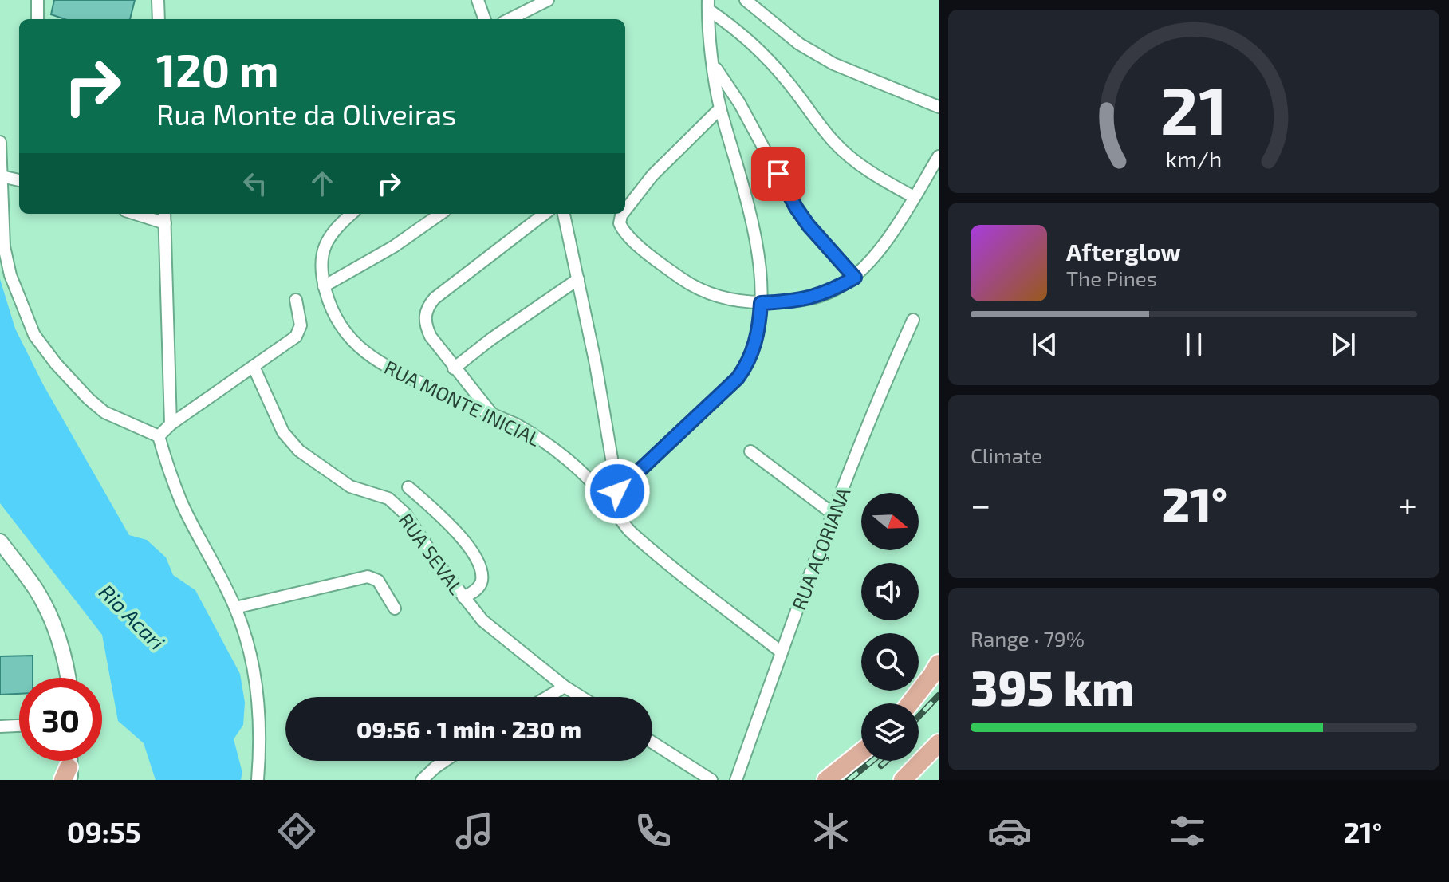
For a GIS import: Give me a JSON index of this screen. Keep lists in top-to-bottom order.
{
  "streets": {
    "street": ["RUA MONTE INICIAL", "RUA AÇORIANA", "RUA SEVAL"]
  },
  "crossings": [
    ["RUA MONTE INICIAL", "RUA AÇORIANA"]
  ],
  "water": ["Rio Acari"],
  "north": "right",
  "page": {
    "turn": ["120 m", "Rua Monte da Oliveiras"],
    "song": ["Afterglow", "The Pines"],
    "tile": [
      "Climate",
      ["Range · 79%", "395 km"]
    ],
    "heat": ["−", "21°", "+"],
    "limit": "30",
    "trip": "09:56 · 1 min · 230 m",
    "tabs": ["09:55", "21°"],
    "gauge": ["21", "km/h"]
  }
}
